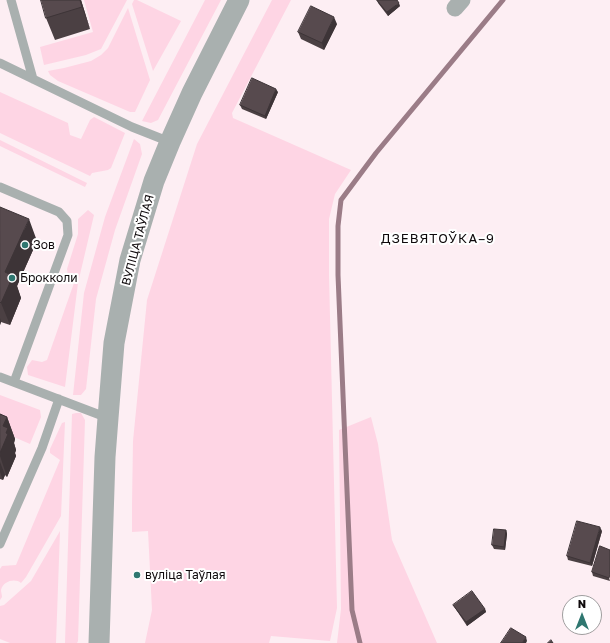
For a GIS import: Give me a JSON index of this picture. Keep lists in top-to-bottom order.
{
  "streets": {
    "street": ["ВУЛІЦА ТАЎЛАЯ"]
  },
  "districts": ["ДЗЕВЯТОЎКА–9"],
  "places": ["Зов", "Брокколи", "вуліца Таўлая"],
  "north": "top"
}
